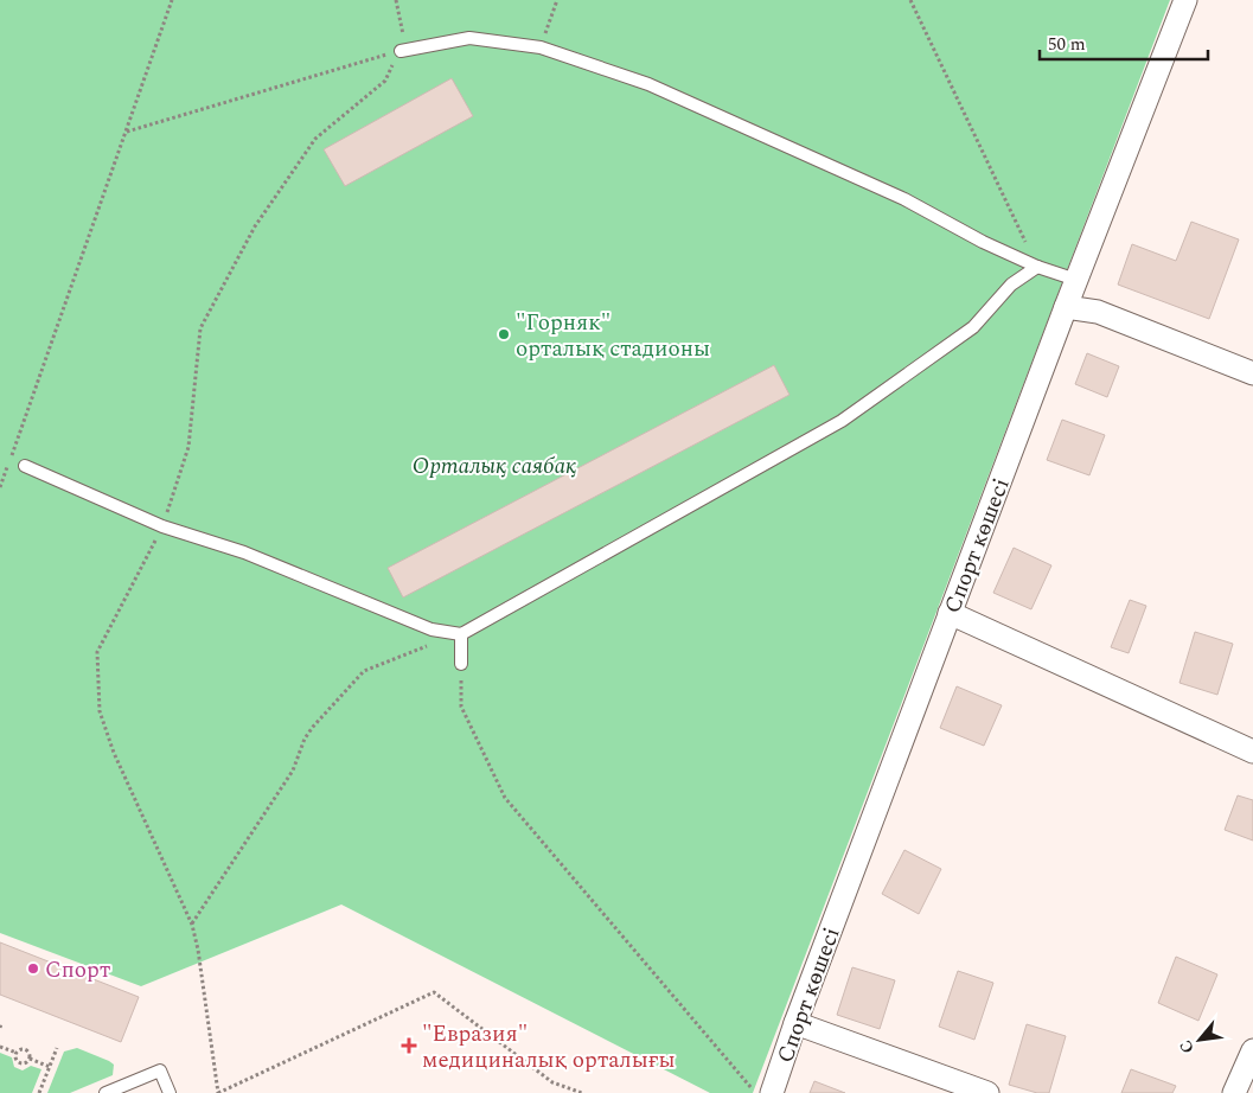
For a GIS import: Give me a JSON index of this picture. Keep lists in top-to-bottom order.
{
  "streets": {
    "street": ["Спорт көшесі"]
  },
  "parks": ["Орталық саябақ"],
  "places": {
    "other": ["\"Горняк\" орталық стадионы", "Спорт"],
    "health": ["\"Евразия\" медициналық орталығы"]
  },
  "scale_bar": "50 m",
  "north": "bottom left"
}
